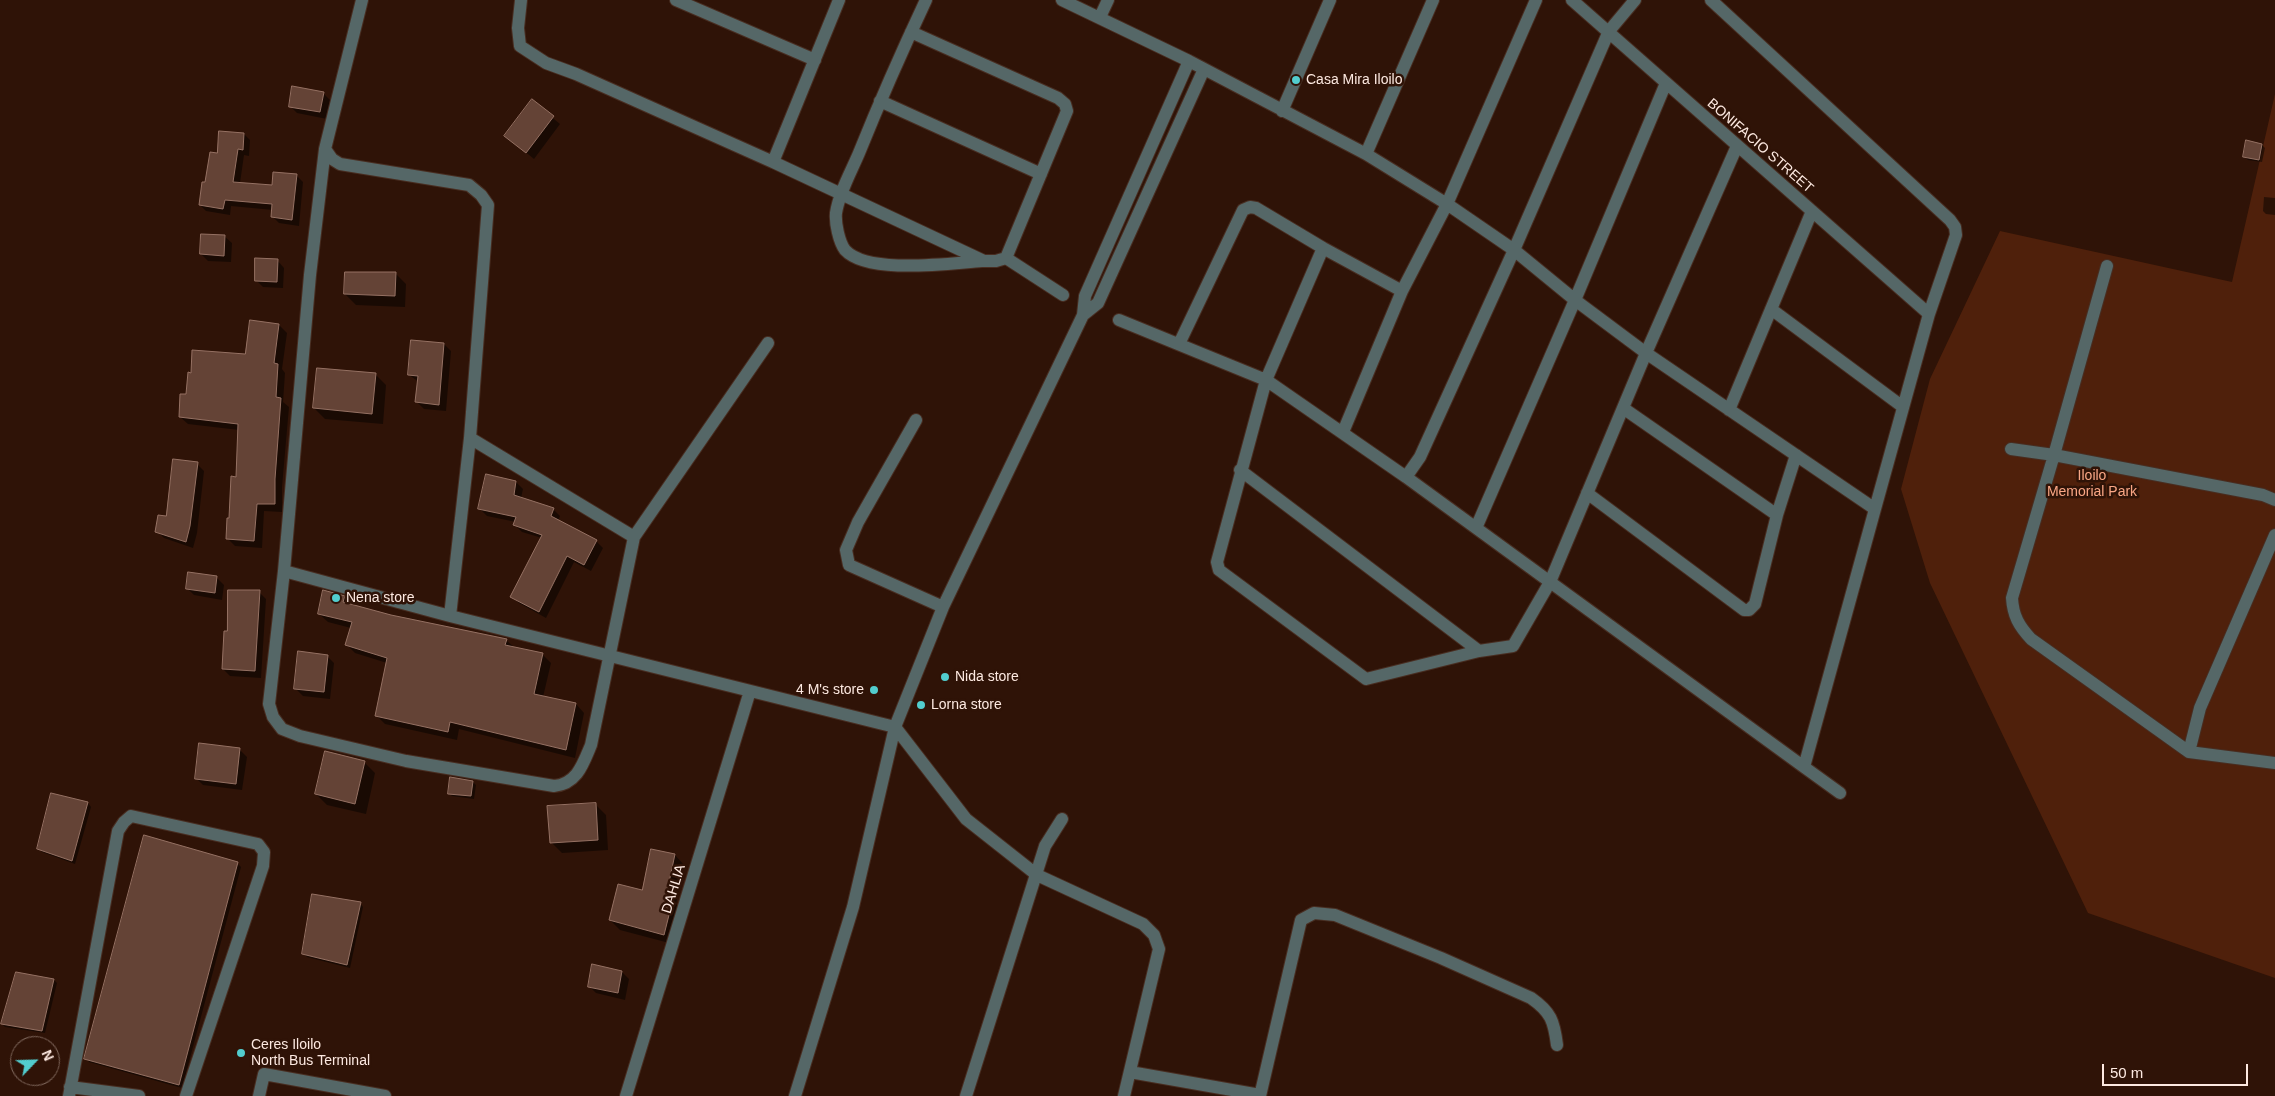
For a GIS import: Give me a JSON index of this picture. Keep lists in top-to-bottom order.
{
  "streets": {
    "street": ["BONIFACIO STREET", "DAHLIA"]
  },
  "parks": ["Iloilo Memorial Park"],
  "places": [
    "Casa Mira Iloilo",
    "Nena store",
    "Nida store",
    "4 M's store",
    "Lorna store",
    "Ceres Iloilo North Bus Terminal"
  ],
  "scale_bar": "50 m",
  "north": "top right"
}
